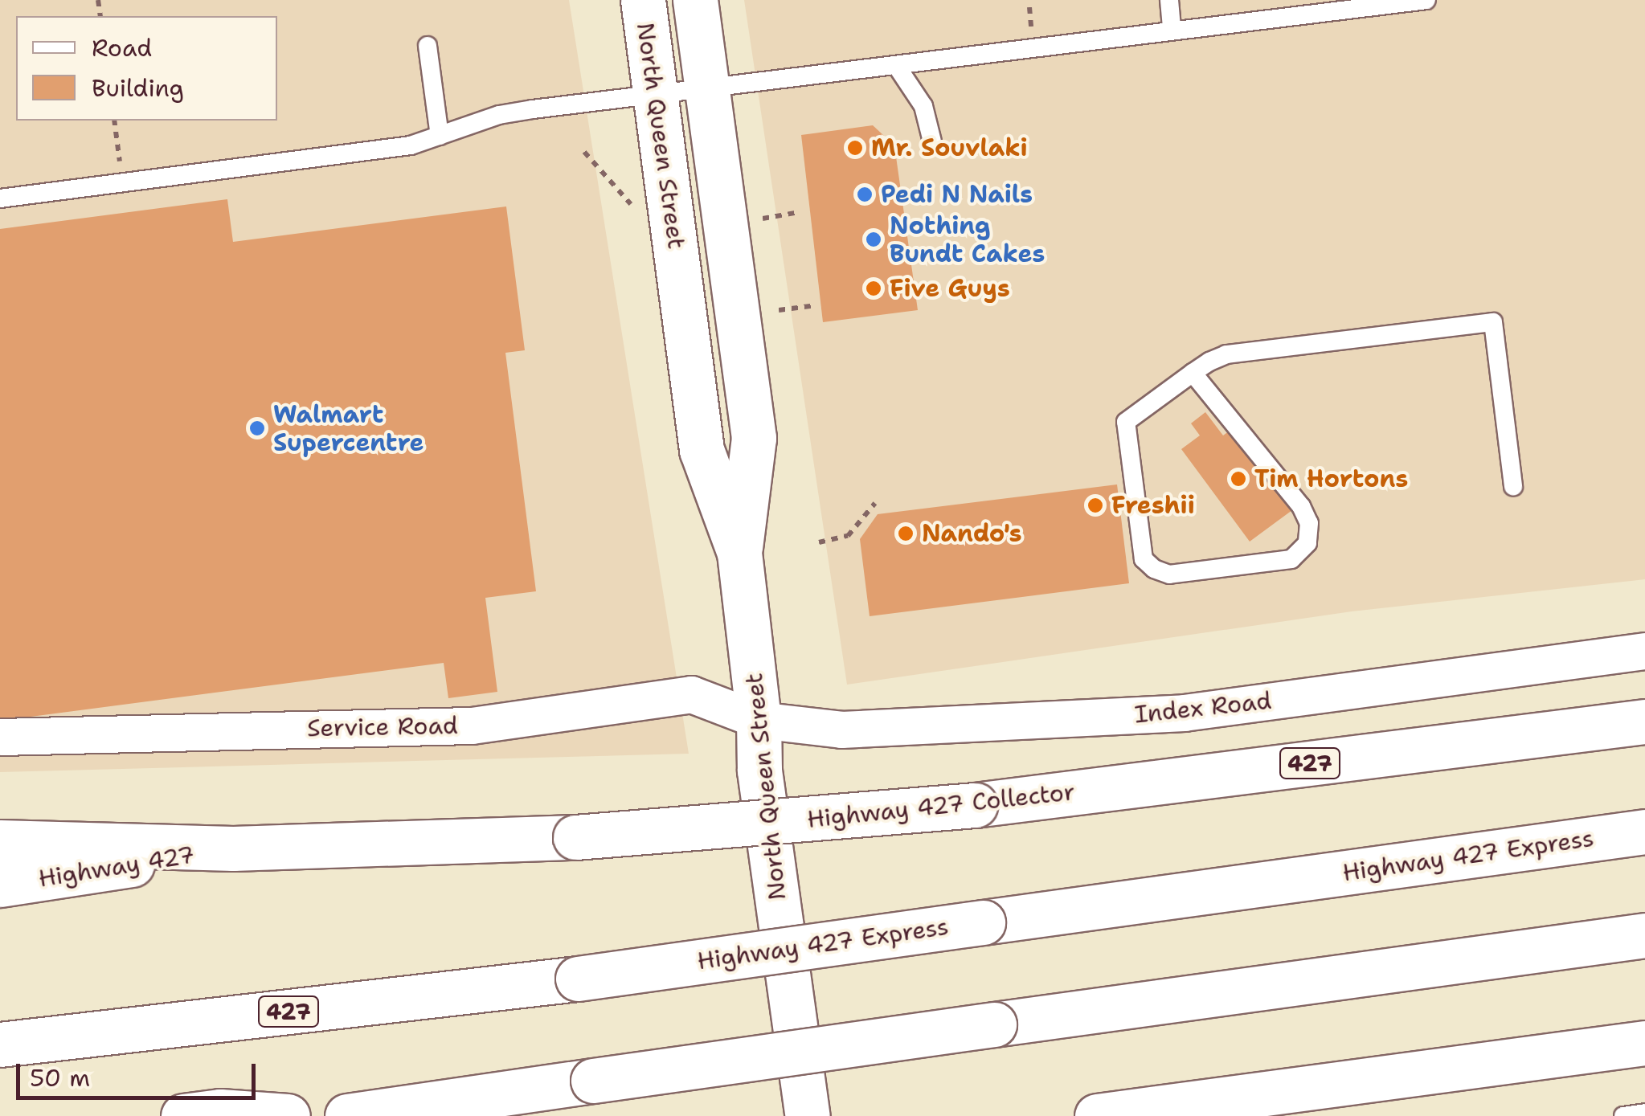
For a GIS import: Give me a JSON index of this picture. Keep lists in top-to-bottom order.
{
  "streets": {
    "main road": [
      "North Queen Street",
      "427",
      "Highway 427 Collector",
      "Highway 427 Express",
      "Highway 427"
    ],
    "street": ["Index Road", "Service Road"]
  },
  "crossings": [
    ["North Queen Street", "Index Road"],
    ["North Queen Street", "Service Road"],
    ["Index Road", "Service Road"],
    ["Highway 427 Collector", "Highway 427"]
  ],
  "places": [
    "Mr. Souvlaki",
    "Pedi N Nails",
    "Nothing Bundt Cakes",
    "Five Guys",
    "Walmart Supercentre",
    "Tim Hortons",
    "Freshii",
    "Nando's"
  ],
  "legend": ["Road", "Building"],
  "scale_bar": "50 m"
}
